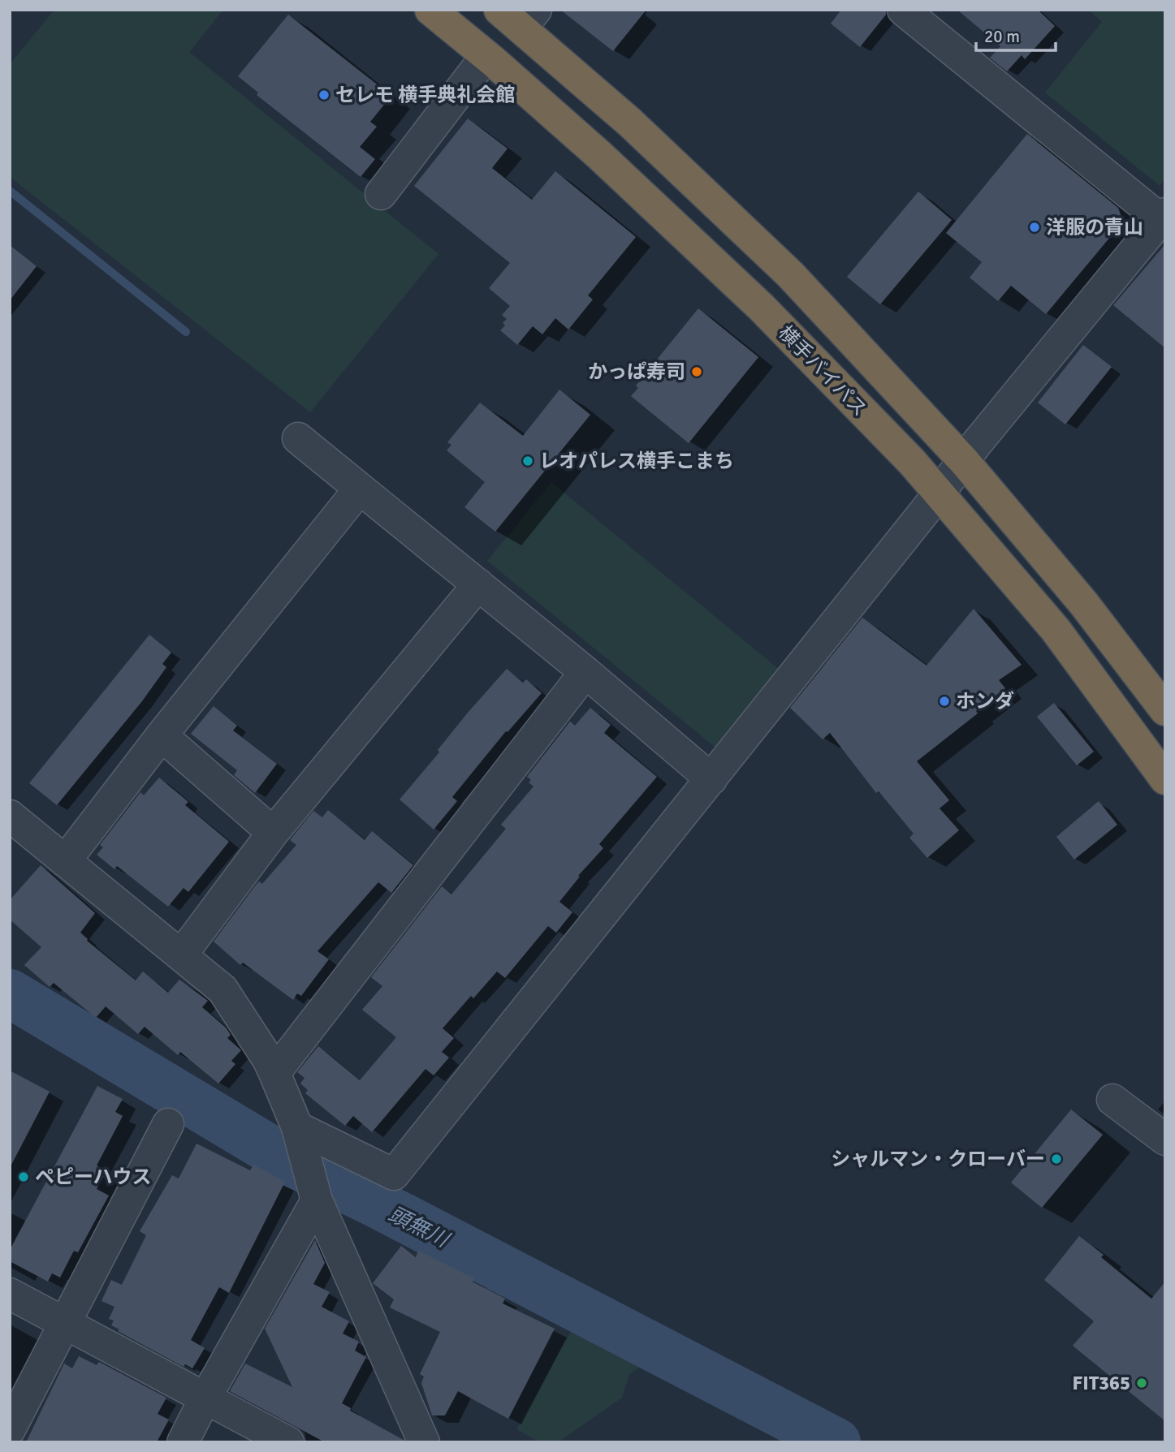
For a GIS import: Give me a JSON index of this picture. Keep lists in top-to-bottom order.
{
  "streets": {
    "highway": ["横手バイパス"]
  },
  "water": ["頭無川"],
  "places": [
    "セレモ 横手典礼会館",
    "洋服の青山",
    "かっぱ寿司",
    "レオパレス横手こまち",
    "ホンダ",
    "シャルマン・クローバー",
    "ペピーハウス",
    "FIT365"
  ],
  "scale_bar": "20 m"
}
